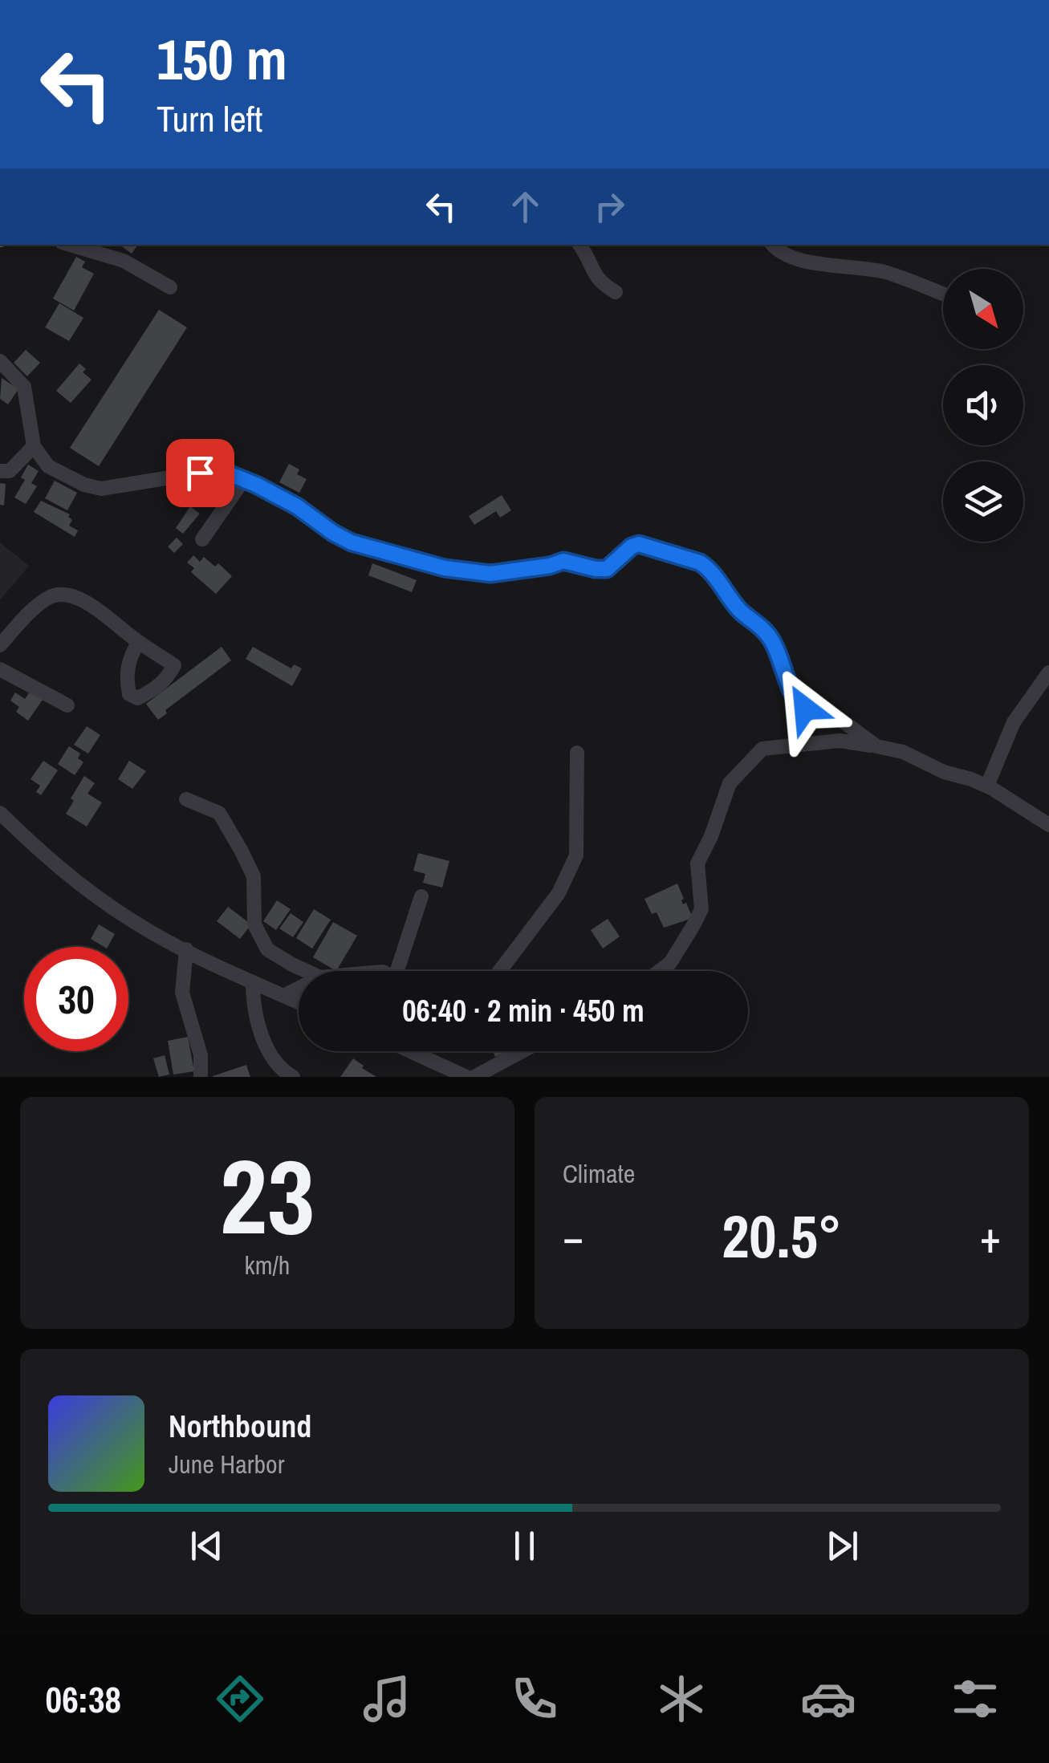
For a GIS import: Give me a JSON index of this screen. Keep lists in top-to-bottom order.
{
  "north": "bottom right",
  "page": {
    "turn": ["150 m", "Turn left"],
    "limit": "30",
    "trip": "06:40 · 2 min · 450 m",
    "tile": [
      ["23", "km/h"],
      "Climate"
    ],
    "heat": ["−", "20.5°", "+"],
    "song": ["Northbound", "June Harbor"],
    "tabs": "06:38"
  }
}
